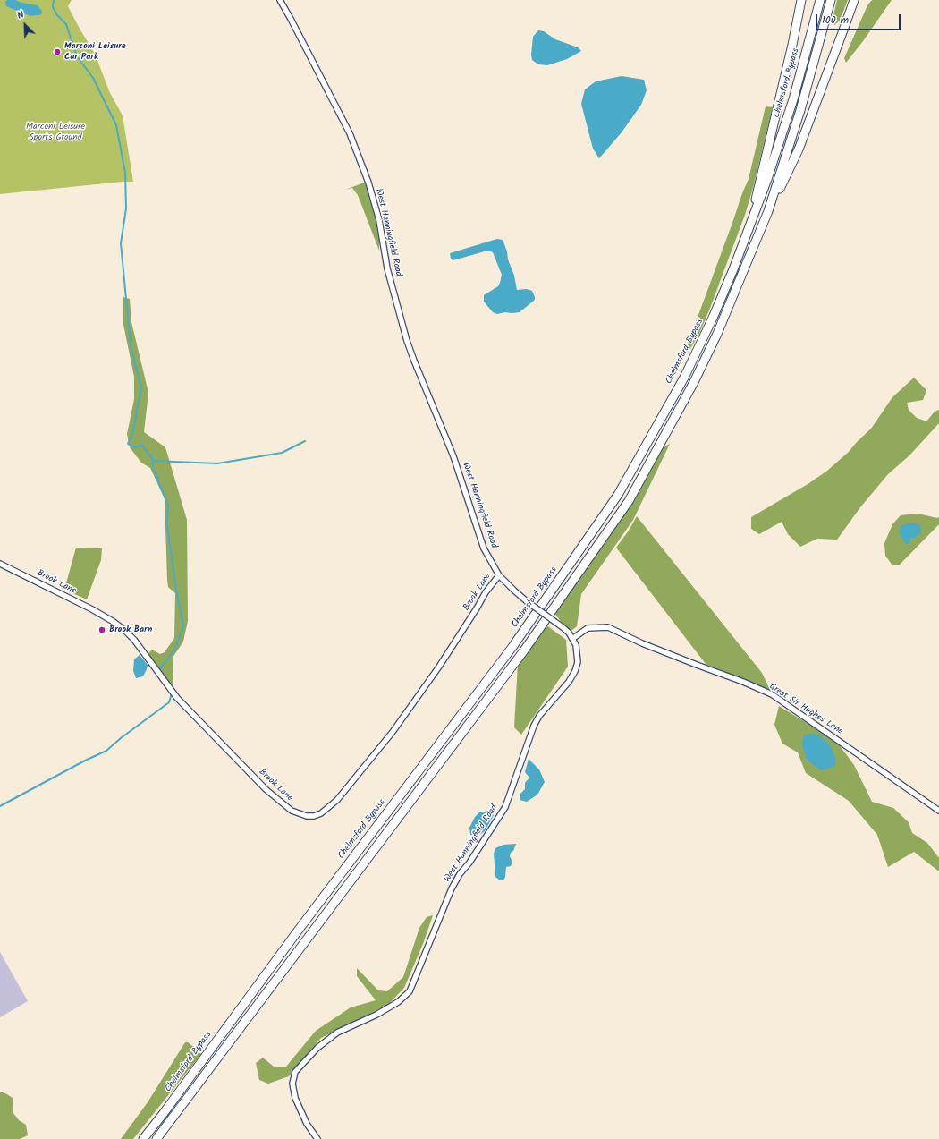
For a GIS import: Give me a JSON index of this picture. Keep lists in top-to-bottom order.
{
  "streets": {
    "highway": ["Chelmsford Bypass"],
    "street": ["West Hanningfield Road", "Brook Lane", "Great Sir Hughes Lane"]
  },
  "crossings": [
    ["West Hanningfield Road", "Brook Lane"],
    ["West Hanningfield Road", "Great Sir Hughes Lane"]
  ],
  "parks": ["Marconi Leisure Sports Ground"],
  "places": ["Marconi Leisure Car Park", "Brook Barn"],
  "scale_bar": "100 m",
  "north": "top left"
}
